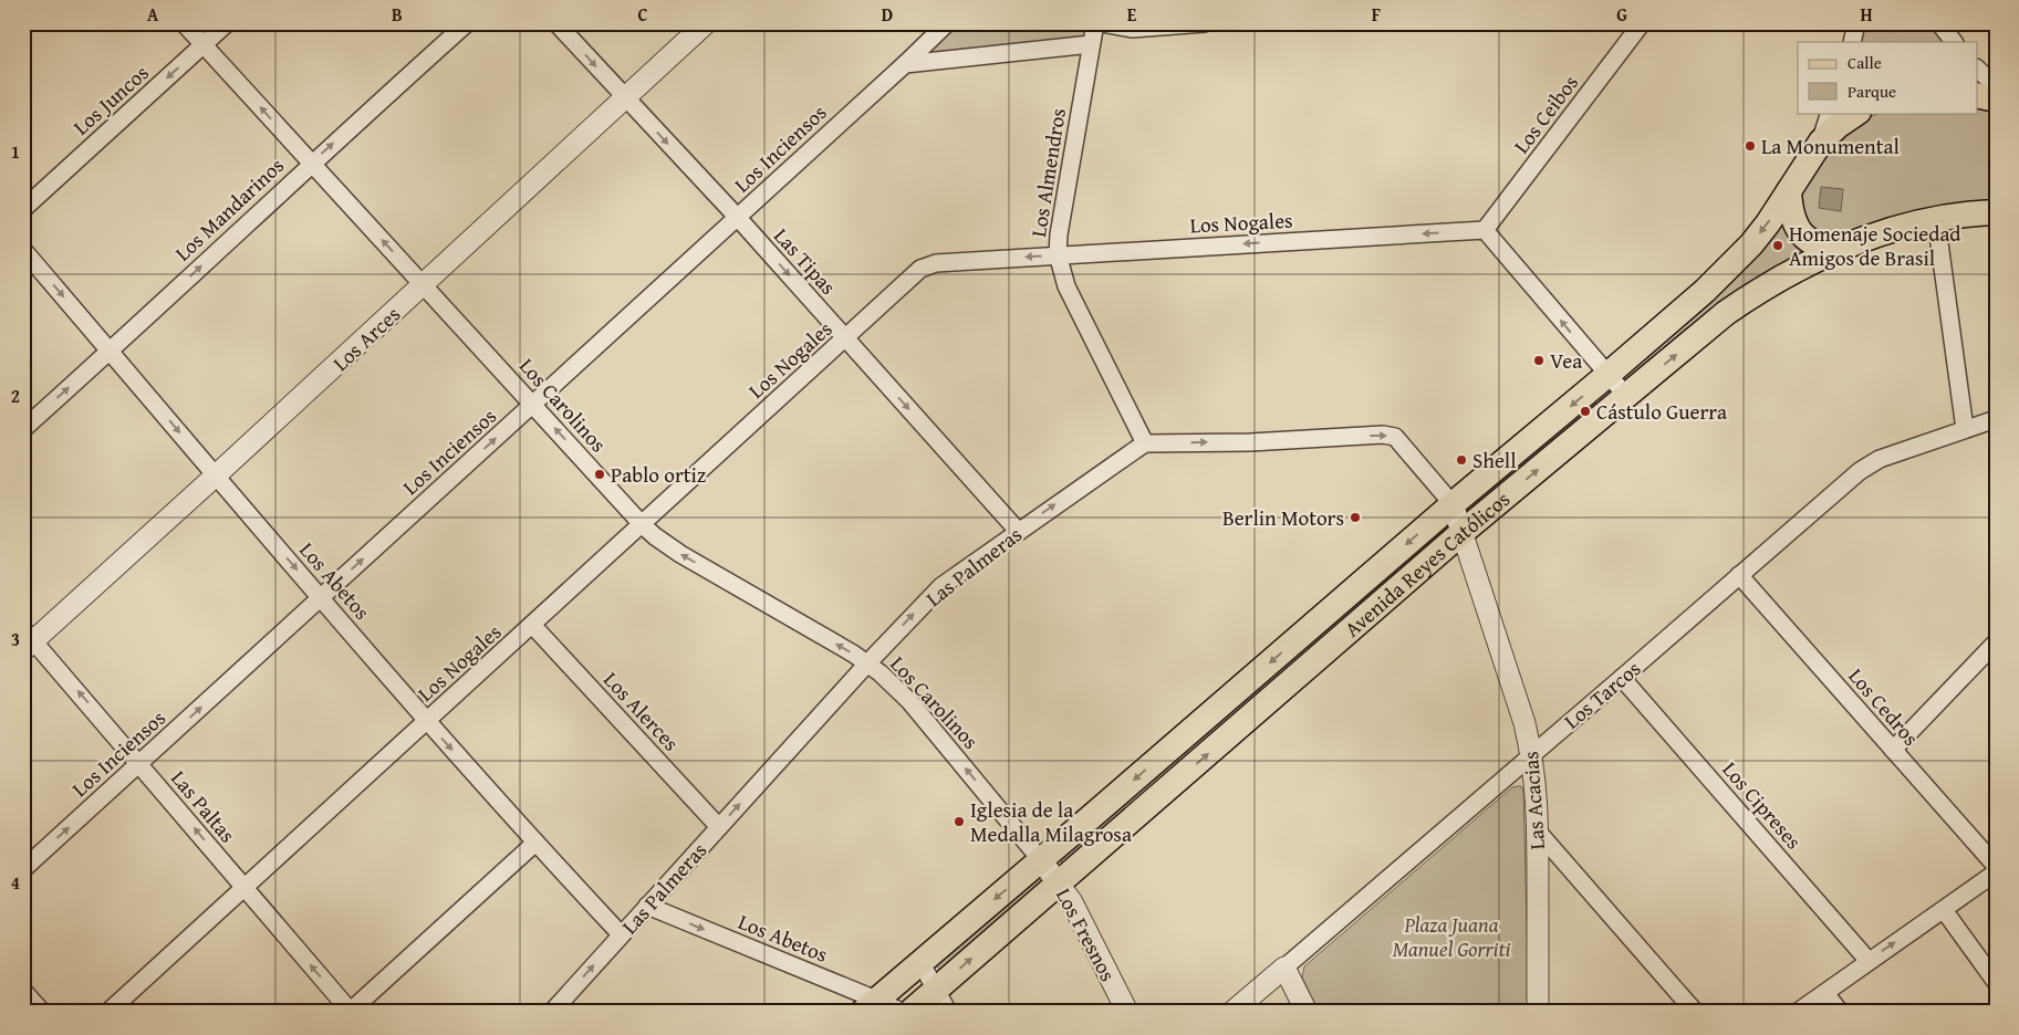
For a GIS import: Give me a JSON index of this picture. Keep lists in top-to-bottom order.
{
  "streets": {
    "main road": ["Avenida Reyes Católicos"],
    "street": [
      "Los Juncos",
      "Los Ceibos",
      "Los Inciensos",
      "Los Almendros",
      "Los Mandarinos",
      "Los Nogales",
      "Las Tipas",
      "Los Arces",
      "Los Carolinos",
      "Las Palmeras",
      "Los Abetos",
      "Los Tarcos",
      "Los Cedros",
      "Los Alerces",
      "Las Acacias",
      "Los Cipreses",
      "Las Paltas",
      "Los Fresnos"
    ]
  },
  "crossings": [
    ["Los Juncos", "Los Carolinos"],
    ["Los Ceibos", "Los Nogales"],
    ["Los Inciensos", "Las Tipas"],
    ["Los Inciensos", "Los Carolinos"],
    ["Los Inciensos", "Los Abetos"],
    ["Los Inciensos", "Las Paltas"],
    ["Los Almendros", "Los Nogales"],
    ["Los Almendros", "Las Palmeras"],
    ["Los Mandarinos", "Los Carolinos"],
    ["Los Mandarinos", "Los Abetos"],
    ["Los Nogales", "Las Tipas"],
    ["Los Nogales", "Los Carolinos"],
    ["Los Nogales", "Los Abetos"],
    ["Los Nogales", "Los Alerces"],
    ["Los Nogales", "Las Paltas"],
    ["Las Tipas", "Los Arces"],
    ["Las Tipas", "Las Palmeras"],
    ["Los Arces", "Los Carolinos"],
    ["Los Arces", "Los Abetos"],
    ["Los Arces", "Las Paltas"],
    ["Los Carolinos", "Avenida Reyes Católicos"],
    ["Los Carolinos", "Las Palmeras"],
    ["Los Carolinos", "Los Fresnos"],
    ["Avenida Reyes Católicos", "Los Abetos"],
    ["Avenida Reyes Católicos", "Las Acacias"],
    ["Avenida Reyes Católicos", "Los Fresnos"],
    ["Las Palmeras", "Los Abetos"],
    ["Las Palmeras", "Los Alerces"],
    ["Los Tarcos", "Los Cedros"],
    ["Los Tarcos", "Las Acacias"],
    ["Los Tarcos", "Los Cipreses"]
  ],
  "one_way": [
    "Los Juncos",
    "Los Inciensos",
    "Los Mandarinos",
    "Los Nogales",
    "Las Tipas",
    "Los Carolinos",
    "Las Palmeras",
    "Los Abetos",
    "Las Paltas"
  ],
  "parks": ["Plaza Juana Manuel Gorriti"],
  "places": [
    "La Monumental",
    "Homenaje Sociedad Amigos de Brasil",
    "Vea",
    "Cástulo Guerra",
    "Shell",
    "Pablo ortiz",
    "Berlin Motors",
    "Iglesia de la Medalla Milagrosa"
  ],
  "legend": ["Calle", "Parque"],
  "grid": {
    "columns": [
      "A",
      "B",
      "C",
      "D",
      "E",
      "F",
      "G",
      "H"
    ],
    "rows": [
      "1",
      "2",
      "3",
      "4"
    ]
  }
}
